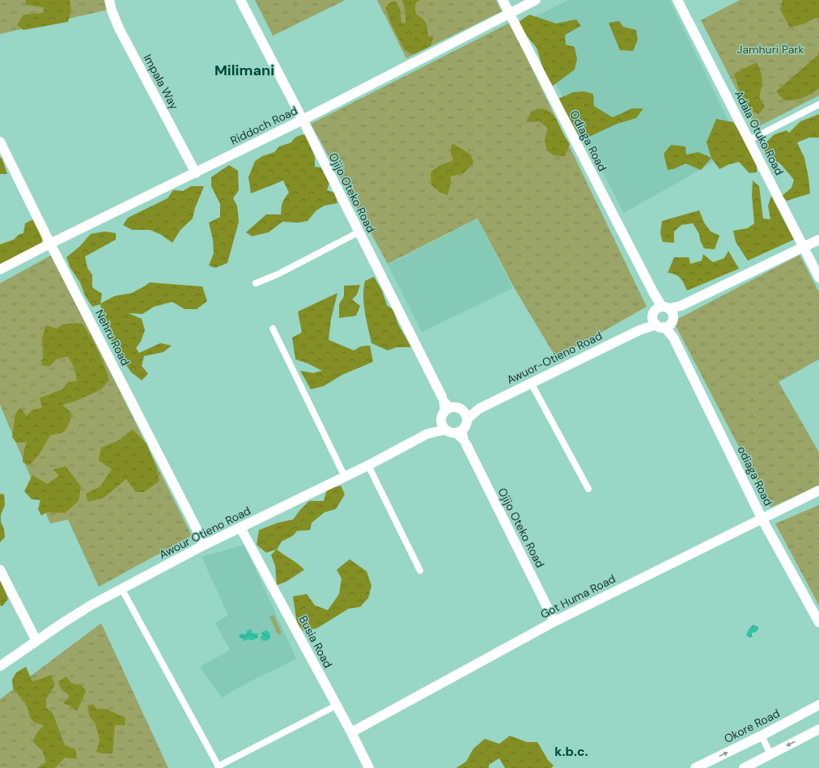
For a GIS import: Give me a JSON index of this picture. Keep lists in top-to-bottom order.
{
  "streets": {
    "street": [
      "Impala Way",
      "Riddoch Road",
      "Adala Otuko Road",
      "Odiaga Road",
      "Ojijo Oteko Road",
      "Nehru Road",
      "Awuor-Otieno Road",
      "odiaga Road",
      "Awour Otieno Road",
      "Got Huma Road",
      "Busia Road",
      "Okore Road"
    ]
  },
  "crossings": [
    ["Impala Way", "Riddoch Road"],
    ["Riddoch Road", "Odiaga Road"],
    ["Riddoch Road", "Ojijo Oteko Road"],
    ["Riddoch Road", "Nehru Road"],
    ["Odiaga Road", "Awuor-Otieno Road"],
    ["Odiaga Road", "odiaga Road"],
    ["Ojijo Oteko Road", "Awuor-Otieno Road"],
    ["Ojijo Oteko Road", "Awour Otieno Road"],
    ["Ojijo Oteko Road", "Got Huma Road"],
    ["Nehru Road", "Awour Otieno Road"],
    ["Awuor-Otieno Road", "odiaga Road"],
    ["Awuor-Otieno Road", "Awour Otieno Road"],
    ["odiaga Road", "Got Huma Road"],
    ["Awour Otieno Road", "Busia Road"],
    ["Got Huma Road", "Busia Road"]
  ],
  "districts": ["Milimani", "k.b.c."],
  "parks": ["Jamhuri Park"]
}
